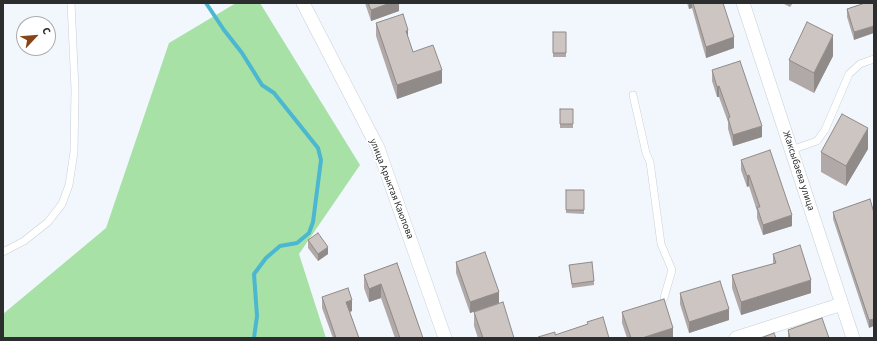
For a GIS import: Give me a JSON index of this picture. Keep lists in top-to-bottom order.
{
  "streets": {
    "street": ["Жаксыбаева улица", "улица Арыктая Каюпова"]
  },
  "north": "top right"
}
